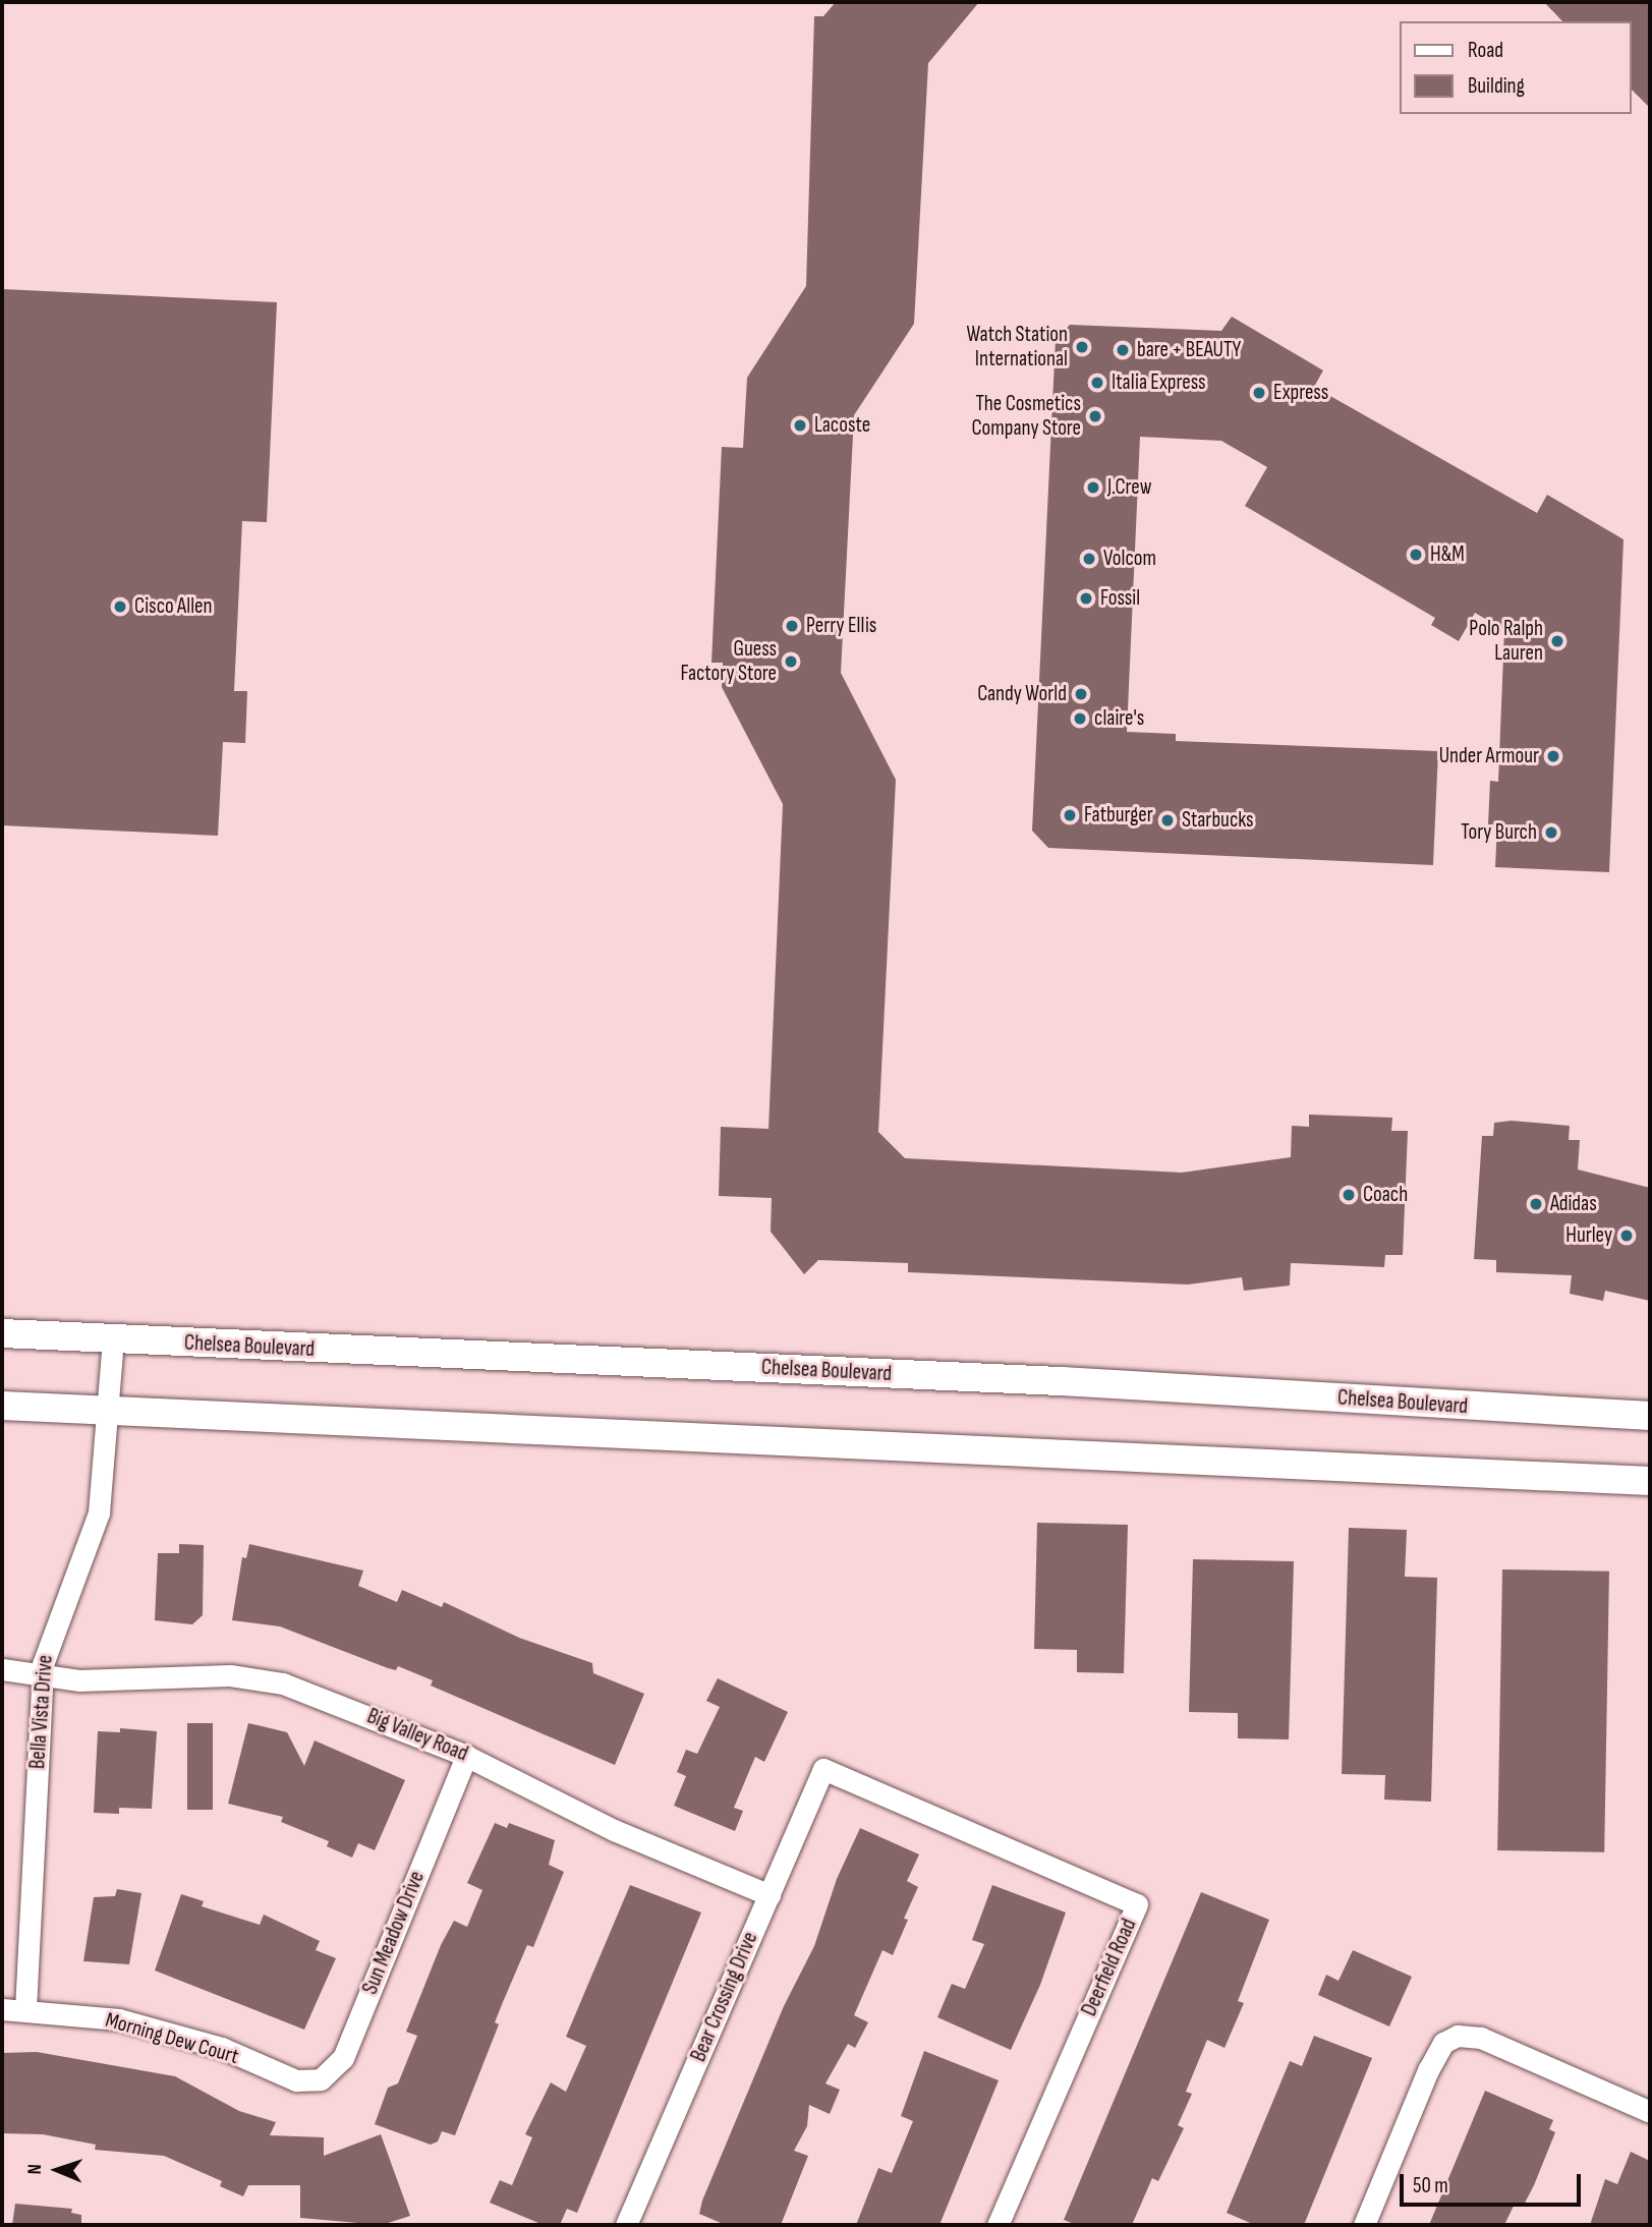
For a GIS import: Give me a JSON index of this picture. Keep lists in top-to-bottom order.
{
  "streets": {
    "main road": ["Chelsea Boulevard"],
    "street": [
      "Bella Vista Drive",
      "Big Valley Road",
      "Sun Meadow Drive",
      "Deerfield Road",
      "Bear Crossing Drive",
      "Morning Dew Court"
    ]
  },
  "crossings": [
    ["Chelsea Boulevard", "Bella Vista Drive"],
    ["Bella Vista Drive", "Big Valley Road"],
    ["Bella Vista Drive", "Morning Dew Court"],
    ["Big Valley Road", "Sun Meadow Drive"],
    ["Big Valley Road", "Bear Crossing Drive"],
    ["Sun Meadow Drive", "Morning Dew Court"],
    ["Deerfield Road", "Bear Crossing Drive"]
  ],
  "places": [
    "Watch Station International",
    "bare + BEAUTY",
    "Italia Express",
    "Express",
    "The Cosmetics Company Store",
    "Lacoste",
    "J.Crew",
    "H&M",
    "Volcom",
    "Fossil",
    "Cisco Allen",
    "Perry Ellis",
    "Polo Ralph Lauren",
    "Guess Factory Store",
    "Candy World",
    "claire's",
    "Under Armour",
    "Fatburger",
    "Starbucks",
    "Tory Burch",
    "Coach",
    "Adidas",
    "Hurley"
  ],
  "legend": ["Road", "Building"],
  "scale_bar": "50 m",
  "north": "left"
}
